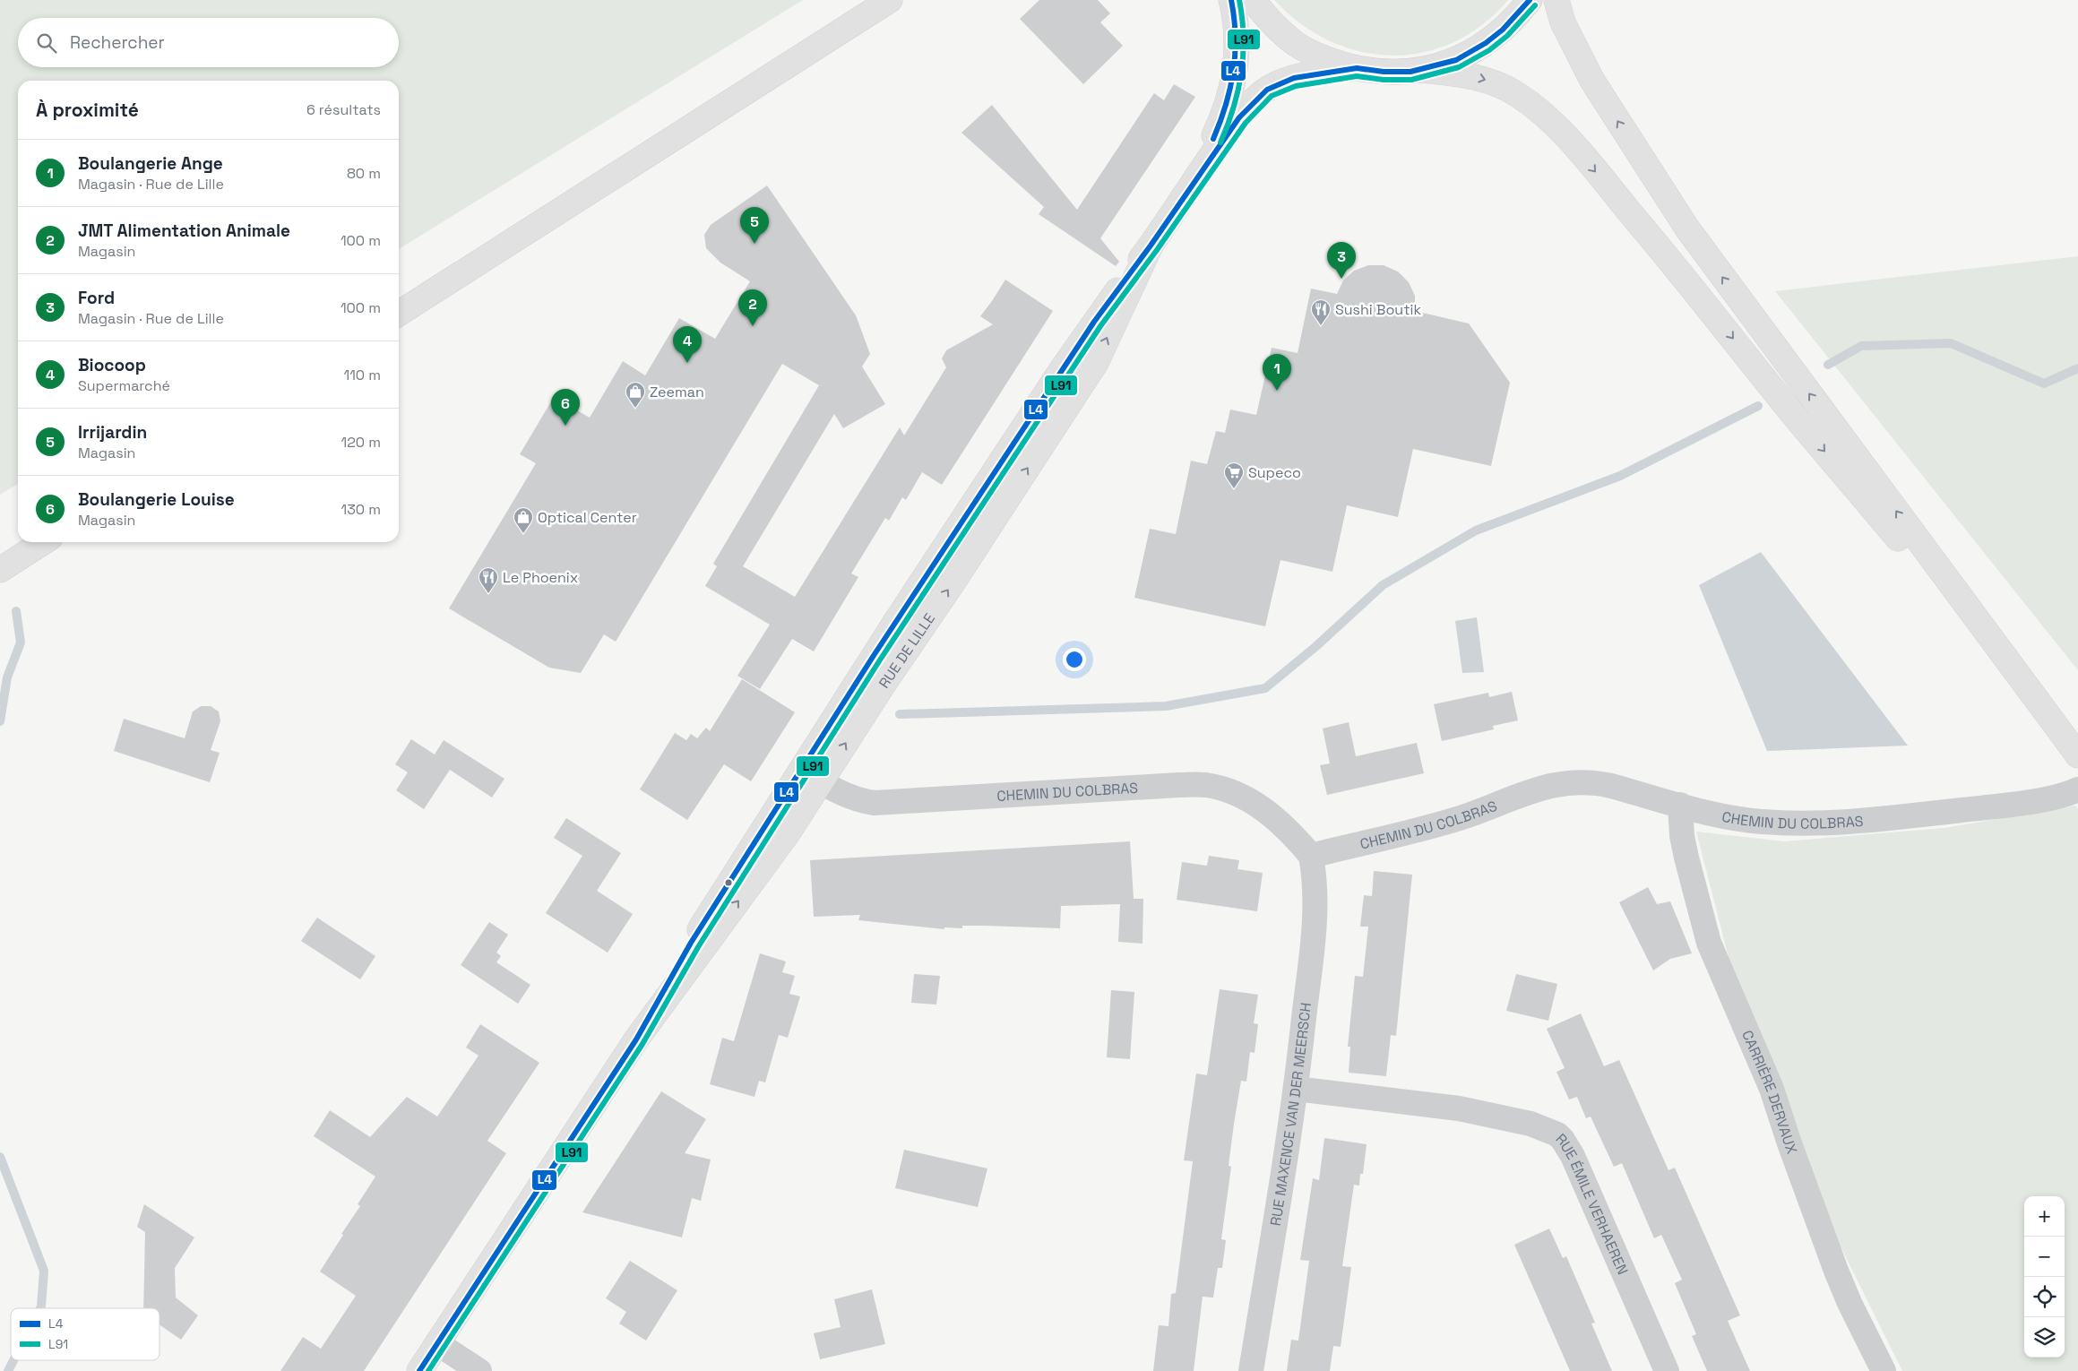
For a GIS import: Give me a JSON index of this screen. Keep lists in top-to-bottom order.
{
  "streets": {
    "main road": ["RUE DE LILLE"],
    "street": [
      "CHEMIN DU COLBRAS",
      "CARRIÈRE DERVAUX",
      "RUE MAXENCE VAN DER MEERSCH",
      "RUE ÉMILE VERHAEREN"
    ]
  },
  "crossings": [
    ["RUE DE LILLE", "CHEMIN DU COLBRAS"],
    ["CHEMIN DU COLBRAS", "CARRIÈRE DERVAUX"],
    ["CHEMIN DU COLBRAS", "RUE MAXENCE VAN DER MEERSCH"],
    ["RUE MAXENCE VAN DER MEERSCH", "RUE ÉMILE VERHAEREN"]
  ],
  "places": {
    "restaurant": ["Sushi Boutik", "Le Phoenix"],
    "shop": ["Zeeman", "Optical Center"],
    "supermarket": ["Supeco"]
  },
  "lines": ["transit line L4", "transit line L91"],
  "legend": ["L4", "L91"],
  "page": {
    "search": "Rechercher",
    "heading": ["À proximité", "6 résultats"],
    "list": [
      {
        "mark": "1",
        "name": "Boulangerie Ange",
        "note": "Magasin · Rue de Lille",
        "value": "80 m"
      },
      {
        "mark": "2",
        "name": "JMT Alimentation Animale",
        "note": "Magasin",
        "value": "100 m"
      },
      {
        "mark": "3",
        "name": "Ford",
        "note": "Magasin · Rue de Lille",
        "value": "100 m"
      },
      {
        "mark": "4",
        "name": "Biocoop",
        "note": "Supermarché",
        "value": "110 m"
      },
      {
        "mark": "5",
        "name": "Irrijardin",
        "note": "Magasin",
        "value": "120 m"
      },
      {
        "mark": "6",
        "name": "Boulangerie Louise",
        "note": "Magasin",
        "value": "130 m"
      }
    ],
    "pins": [
      "5",
      "3",
      "2",
      "4",
      "1",
      "6"
    ],
    "map_buttons": ["+", "−"]
  }
}
